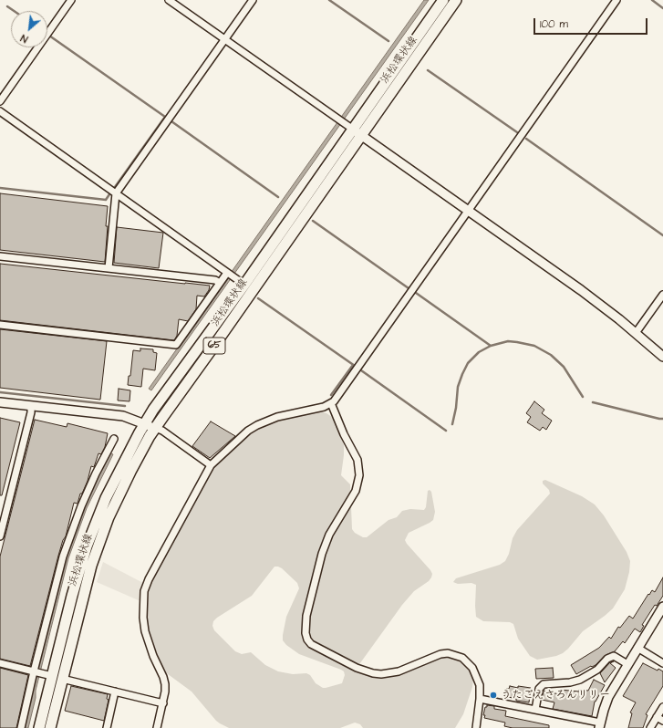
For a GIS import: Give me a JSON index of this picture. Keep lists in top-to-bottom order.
{
  "streets": {
    "main road": ["浜松環状線", "65"]
  },
  "places": ["うたごえさろんリリー"],
  "scale_bar": "100 m",
  "north": "bottom left"
}
